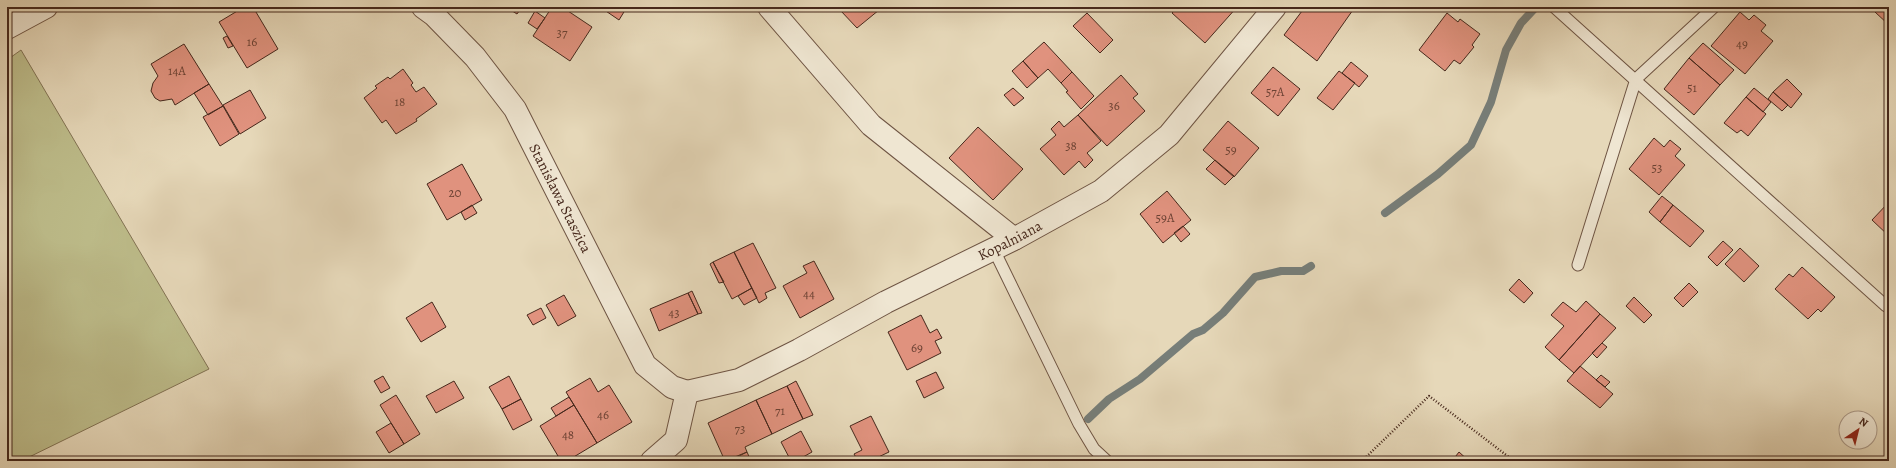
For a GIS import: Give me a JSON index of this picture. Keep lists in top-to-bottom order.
{
  "streets": {
    "street": ["Stanisława Staszica", "Kopalniana"]
  },
  "crossings": [
    ["Stanisława Staszica", "Kopalniana"]
  ],
  "house_numbers": [
    "37",
    "16",
    "49",
    "14A",
    "51",
    "57A",
    "18",
    "36",
    "38",
    "59",
    "53",
    "20",
    "59A",
    "44",
    "43",
    "69",
    "71",
    "46",
    "73",
    "48"
  ],
  "north": "top right"
}
